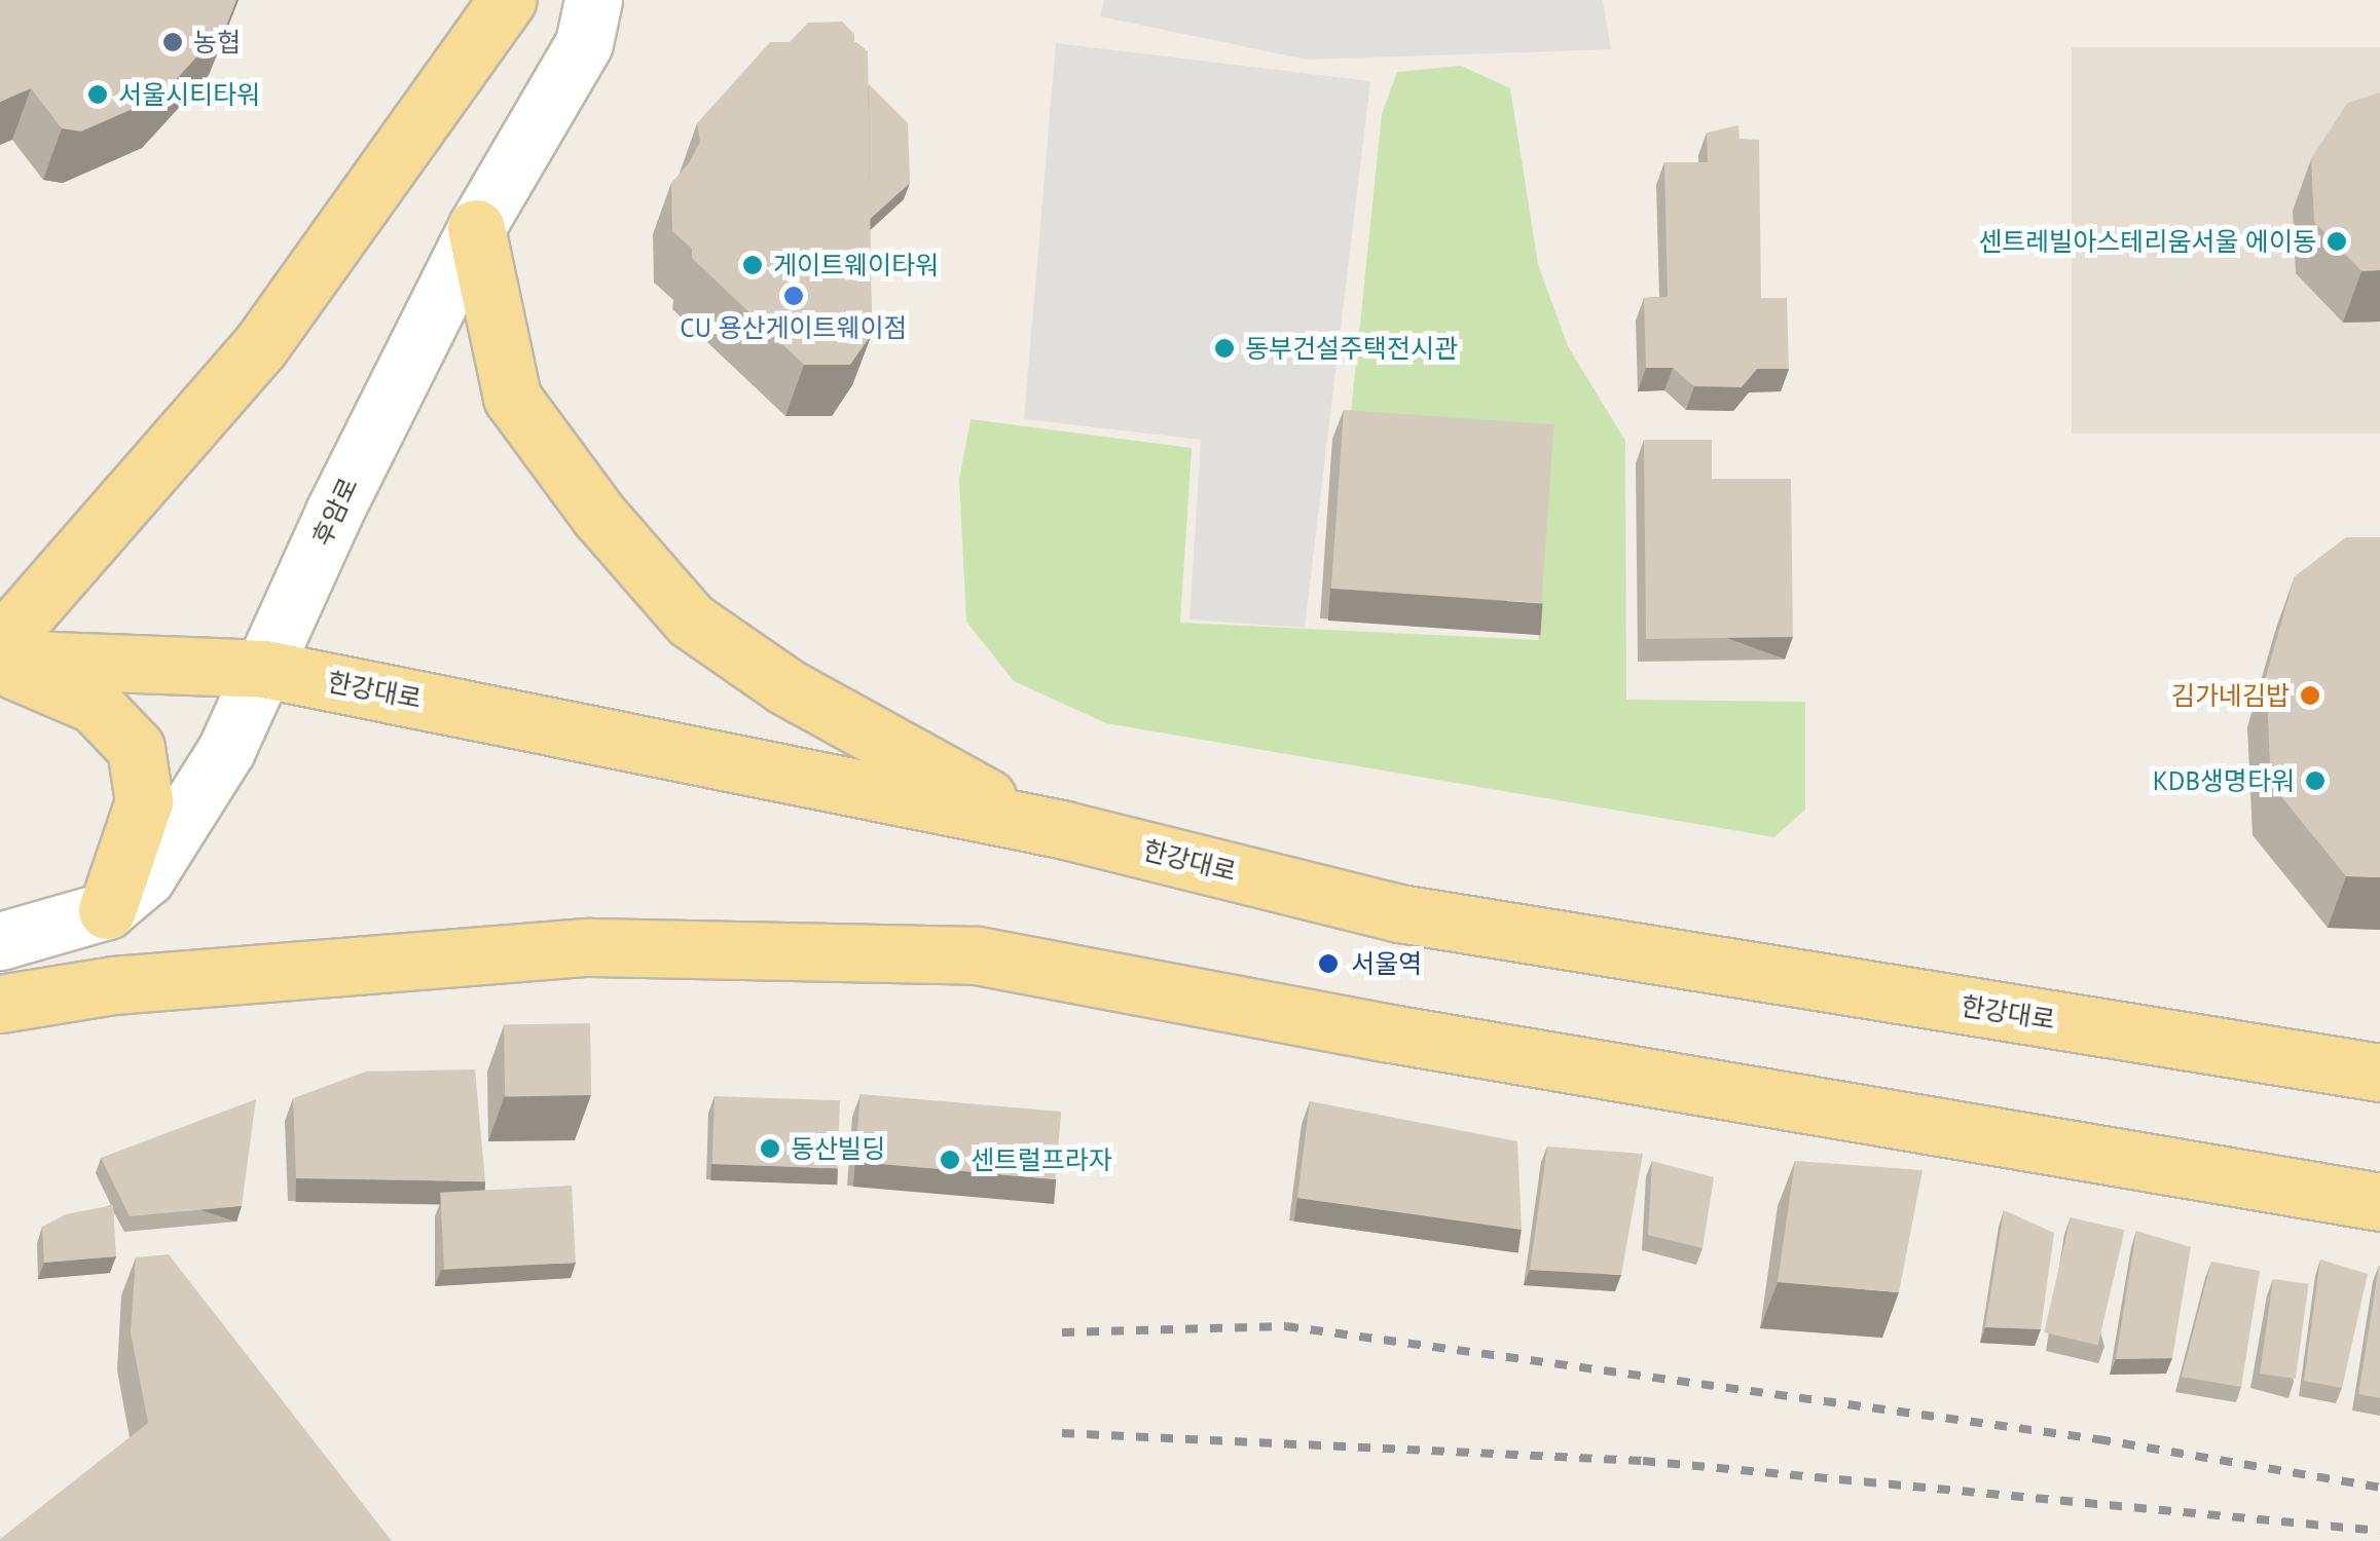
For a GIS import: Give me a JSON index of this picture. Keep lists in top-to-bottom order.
{
  "streets": {
    "main road": ["한강대로"],
    "street": ["후암로"]
  },
  "crossings": [
    ["후암로", "한강대로"]
  ],
  "places": [
    "농협",
    "서울시티타워",
    "센트레빌아스테리움서울 에이동",
    "게이트웨이타워",
    "CU 용산게이트웨이점",
    "동부건설주택전시관",
    "김가네김밥",
    "KDB생명타워",
    "서울역",
    "동산빌딩",
    "센트럴프라자"
  ]
}
